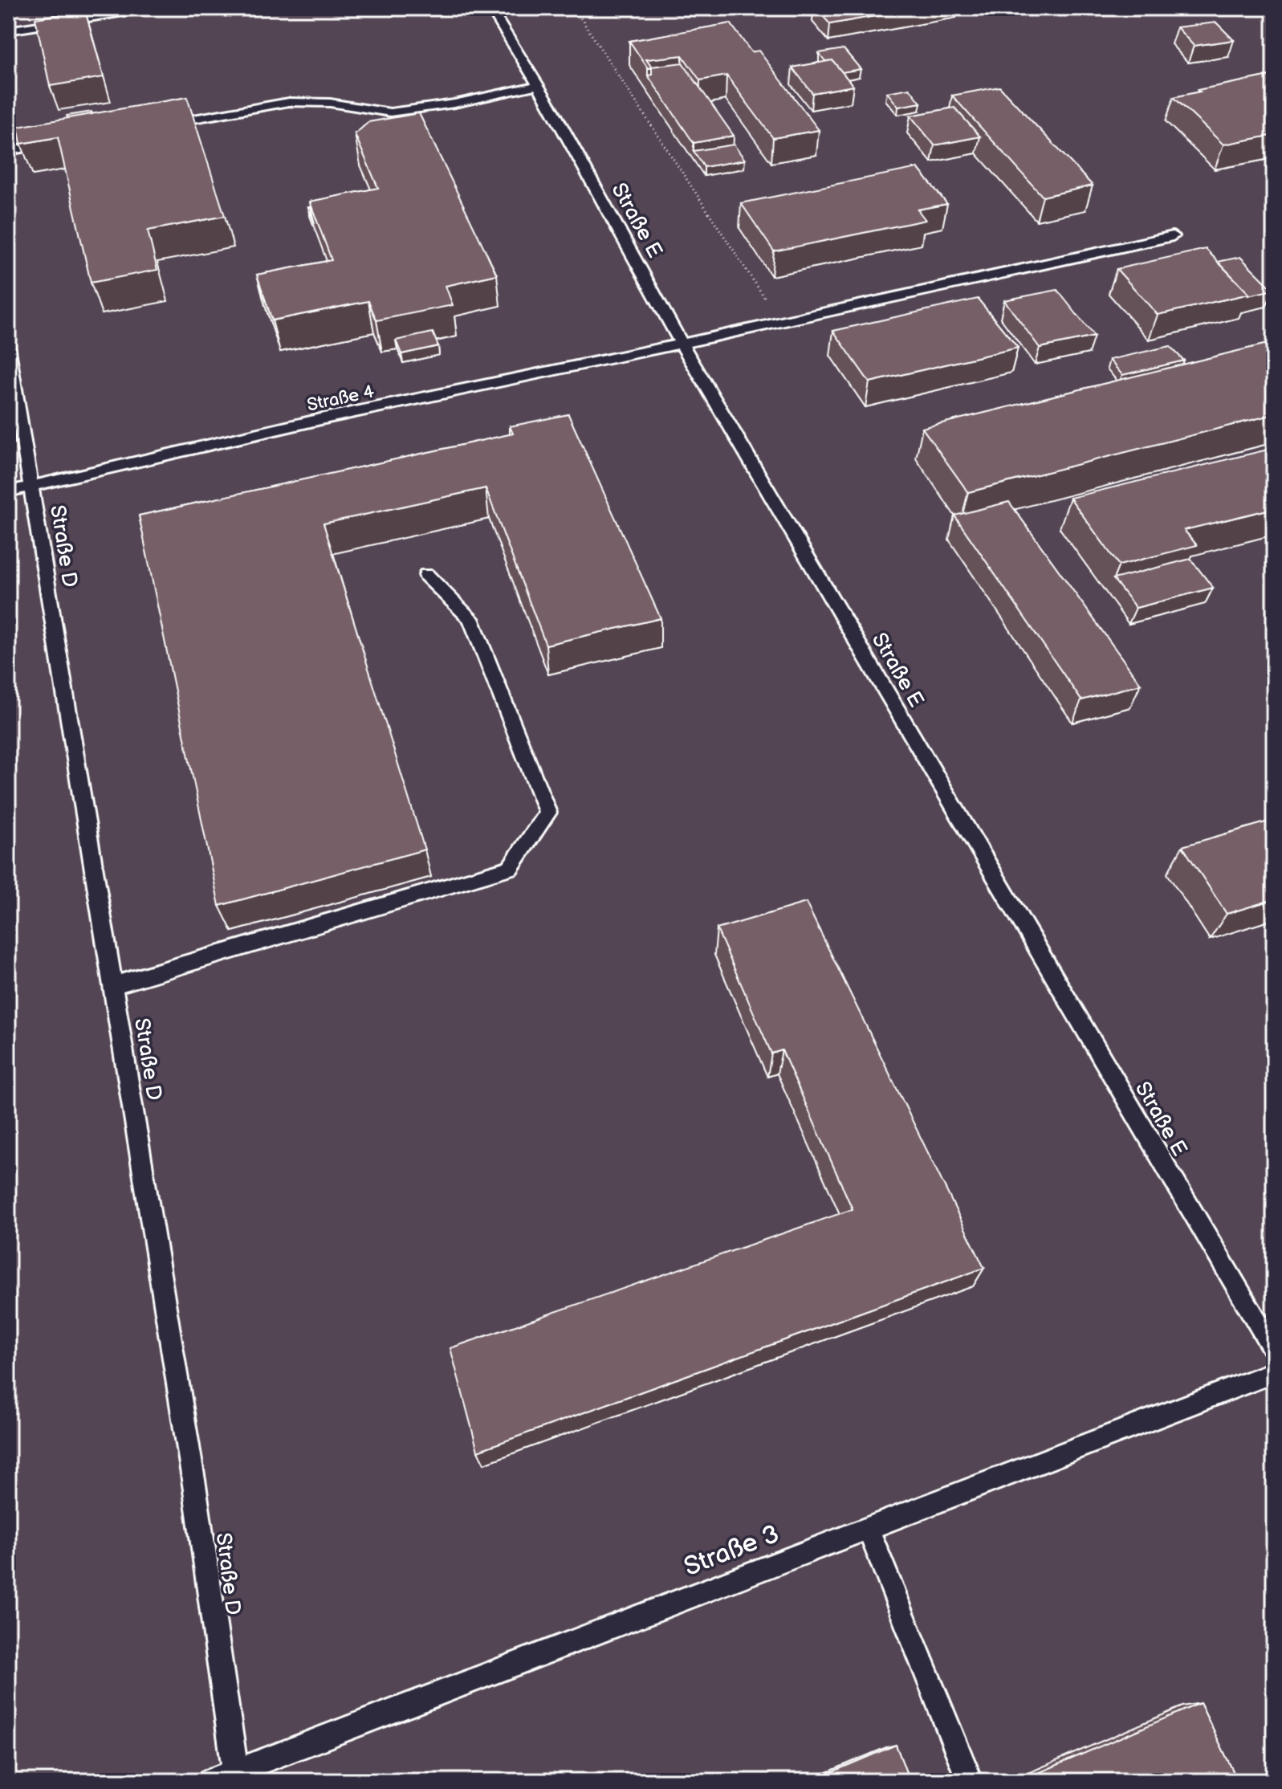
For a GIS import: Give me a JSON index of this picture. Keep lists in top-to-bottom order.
{
  "streets": {
    "lane": [
      "Straße E",
      "Straße 4",
      "Straße D",
      "Straße 3"
    ]
  },
  "crossings": [
    ["Straße E", "Straße 4"],
    ["Straße 4", "Straße D"],
    ["Straße D", "Straße 3"]
  ]
}
